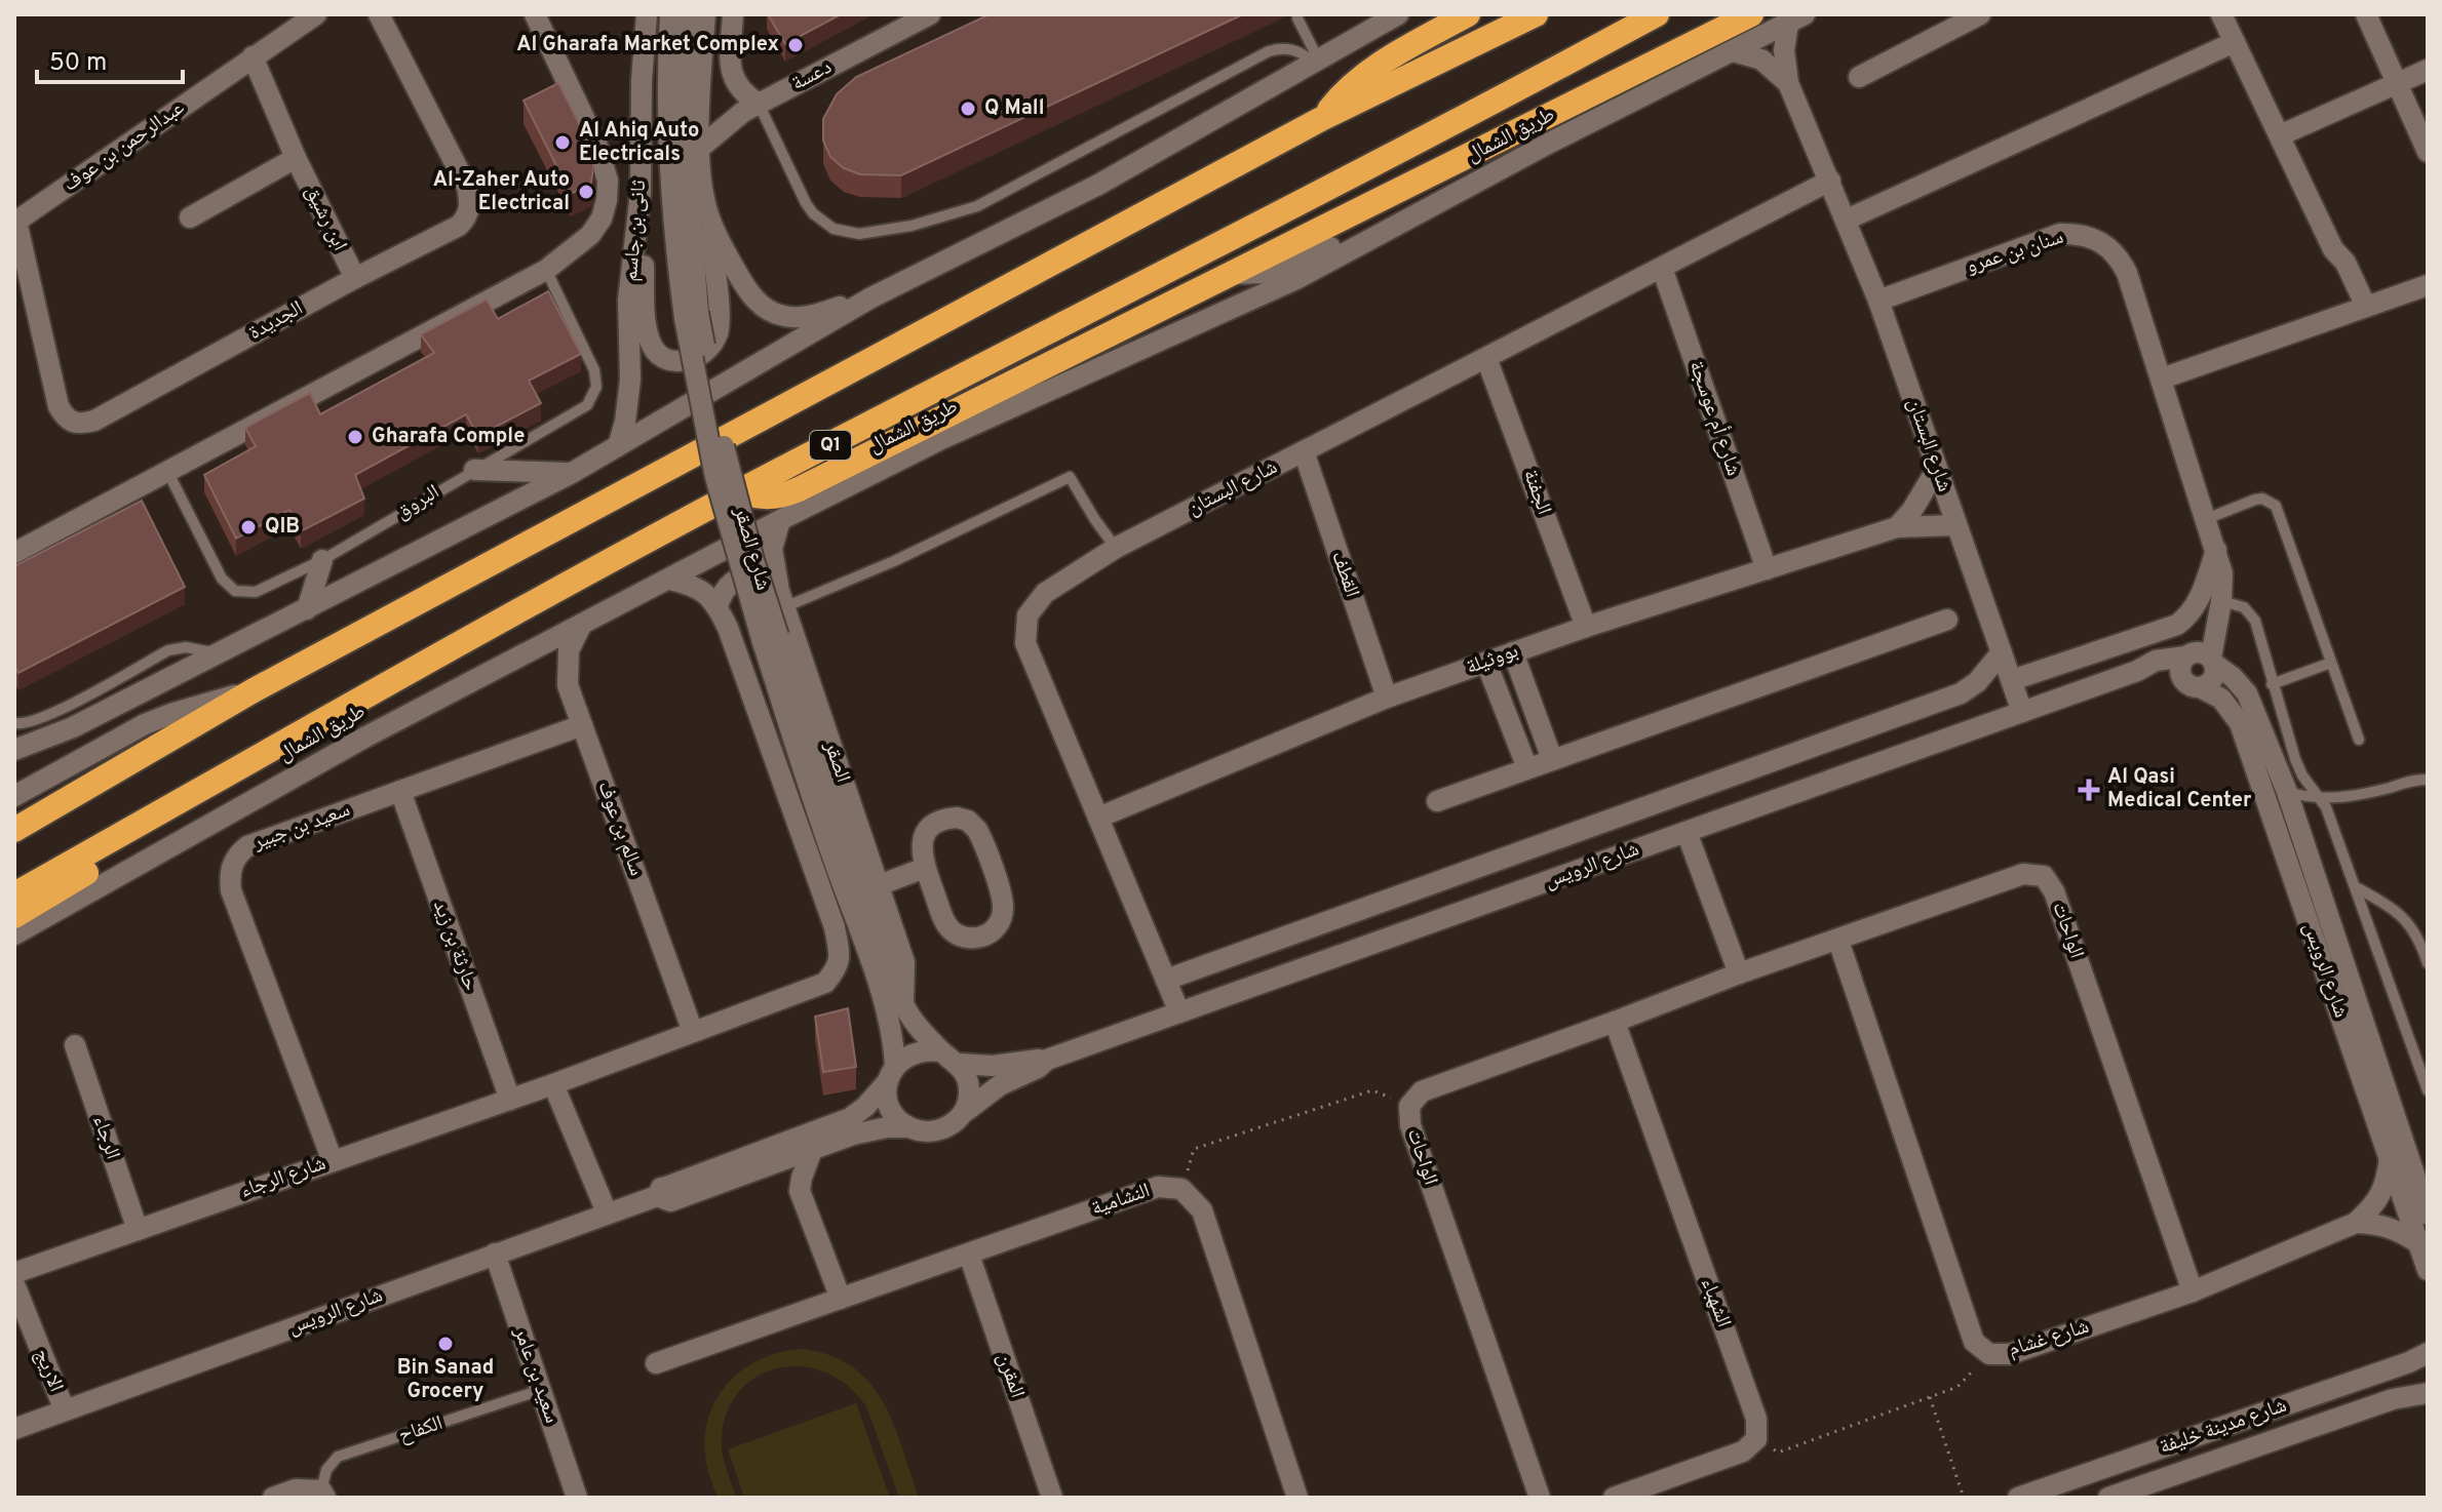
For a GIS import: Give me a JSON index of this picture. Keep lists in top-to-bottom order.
{
  "streets": {
    "highway": ["طريق الشمال", "Q1"],
    "street": [
      "دعسة",
      "عبدالرحمن بن عوف",
      "ابن رشيق",
      "ثانى بن جاسم",
      "سنان بن عمرو",
      "الجديدة",
      "شارع أم عوسجة",
      "شارع البستان",
      "الجفنة",
      "شارع الصقر",
      "القطف",
      "بووثيلة",
      "الصقر",
      "سعيد بن جبير",
      "سالم بن عوف",
      "شارع الرويس",
      "الواحات",
      "حارثة بن زيد",
      "الرجاء",
      "شارع الرجاء",
      "النشامية",
      "الشهباء",
      "شارع غشام",
      "الاريج",
      "سعيد بن عامر",
      "المقرن",
      "شارع مدينة خليفة",
      "الكفاح"
    ],
    "lane": ["البروق"]
  },
  "crossings": [
    ["طريق الشمال", "شارع البستان"],
    ["طريق الشمال", "الصقر"],
    ["طريق الشمال", "سالم بن عوف"],
    ["عبدالرحمن بن عوف", "ابن رشيق"],
    ["عبدالرحمن بن عوف", "الجديدة"],
    ["ابن رشيق", "الجديدة"],
    ["سنان بن عمرو", "شارع البستان"],
    ["سنان بن عمرو", "شارع الرويس"],
    ["شارع أم عوسجة", "شارع البستان"],
    ["شارع أم عوسجة", "بووثيلة"],
    ["شارع البستان", "الجفنة"],
    ["شارع البستان", "القطف"],
    ["شارع البستان", "بووثيلة"],
    ["شارع البستان", "شارع الرويس"],
    ["الجفنة", "بووثيلة"],
    ["شارع الصقر", "الصقر"],
    ["شارع الصقر", "شارع الرويس"],
    ["القطف", "بووثيلة"],
    ["سعيد بن جبير", "سالم بن عوف"],
    ["سعيد بن جبير", "حارثة بن زيد"],
    ["سعيد بن جبير", "شارع الرجاء"],
    ["سالم بن عوف", "شارع الرجاء"],
    ["شارع الرويس", "شارع غشام"],
    ["شارع الرويس", "الاريج"],
    ["شارع الرويس", "سعيد بن عامر"],
    ["الواحات", "الشهباء"],
    ["الواحات", "شارع غشام"],
    ["حارثة بن زيد", "شارع الرجاء"],
    ["الرجاء", "شارع الرجاء"],
    ["النشامية", "المقرن"],
    ["سعيد بن عامر", "الكفاح"]
  ],
  "places": {
    "other": [
      "Al Gharafa Market Complex",
      "Q Mall",
      "Al Ahiq Auto Electricals",
      "Al-Zaher Auto Electrical",
      "Gharafa Comple",
      "QIB",
      "Bin Sanad Grocery"
    ],
    "health": ["Al Qasi Medical Center"]
  },
  "scale_bar": "50 m"
}
